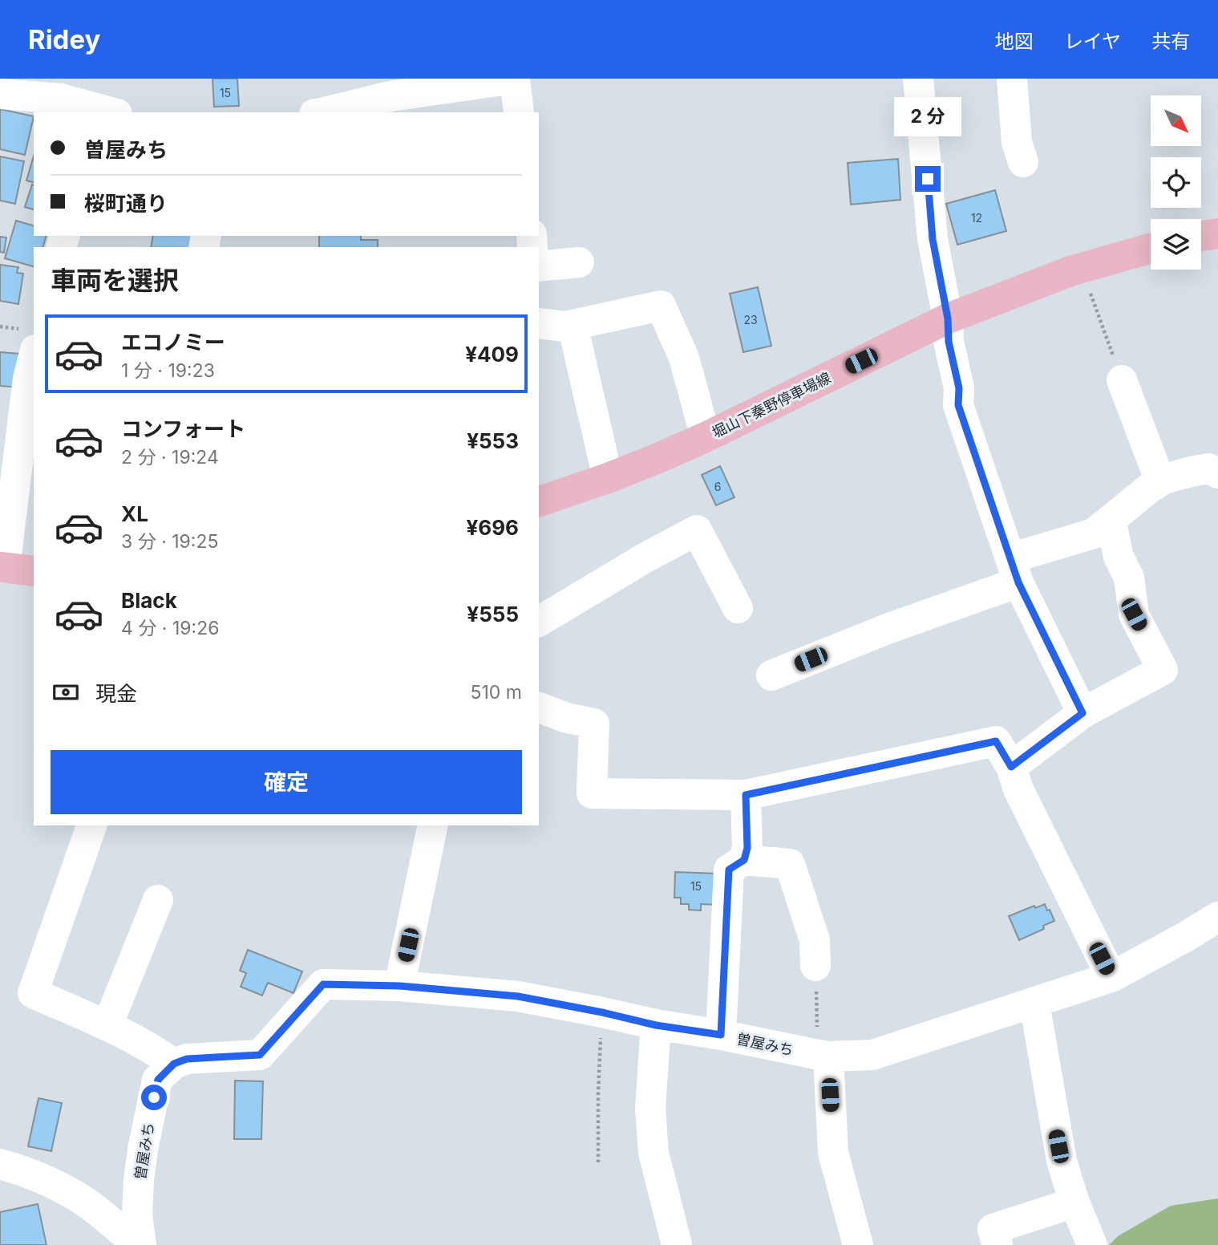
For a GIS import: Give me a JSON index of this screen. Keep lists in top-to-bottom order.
{
  "streets": {
    "main road": ["堀山下秦野停車場線"],
    "street": ["曽屋みち"]
  },
  "house_numbers": [
    "15",
    "12",
    "23",
    "6",
    "15"
  ],
  "north": "bottom right",
  "page": {
    "header": "Ridey",
    "nav": ["地図", "レイヤ", "共有"],
    "bubble": "2 分",
    "banner": ["曽屋みち", "桜町通り"],
    "heading": "車両を選択",
    "list": [
      {
        "name": "エコノミー",
        "note": "1 分 · 19:23",
        "value": "¥409"
      },
      {
        "name": "コンフォート",
        "note": "2 分 · 19:24",
        "value": "¥553"
      },
      {
        "name": "XL",
        "note": "3 分 · 19:25",
        "value": "¥696"
      },
      {
        "name": "Black",
        "note": "4 分 · 19:26",
        "value": "¥555"
      }
    ],
    "pay": ["現金", "510 m"],
    "buttons": "確定"
  }
}
